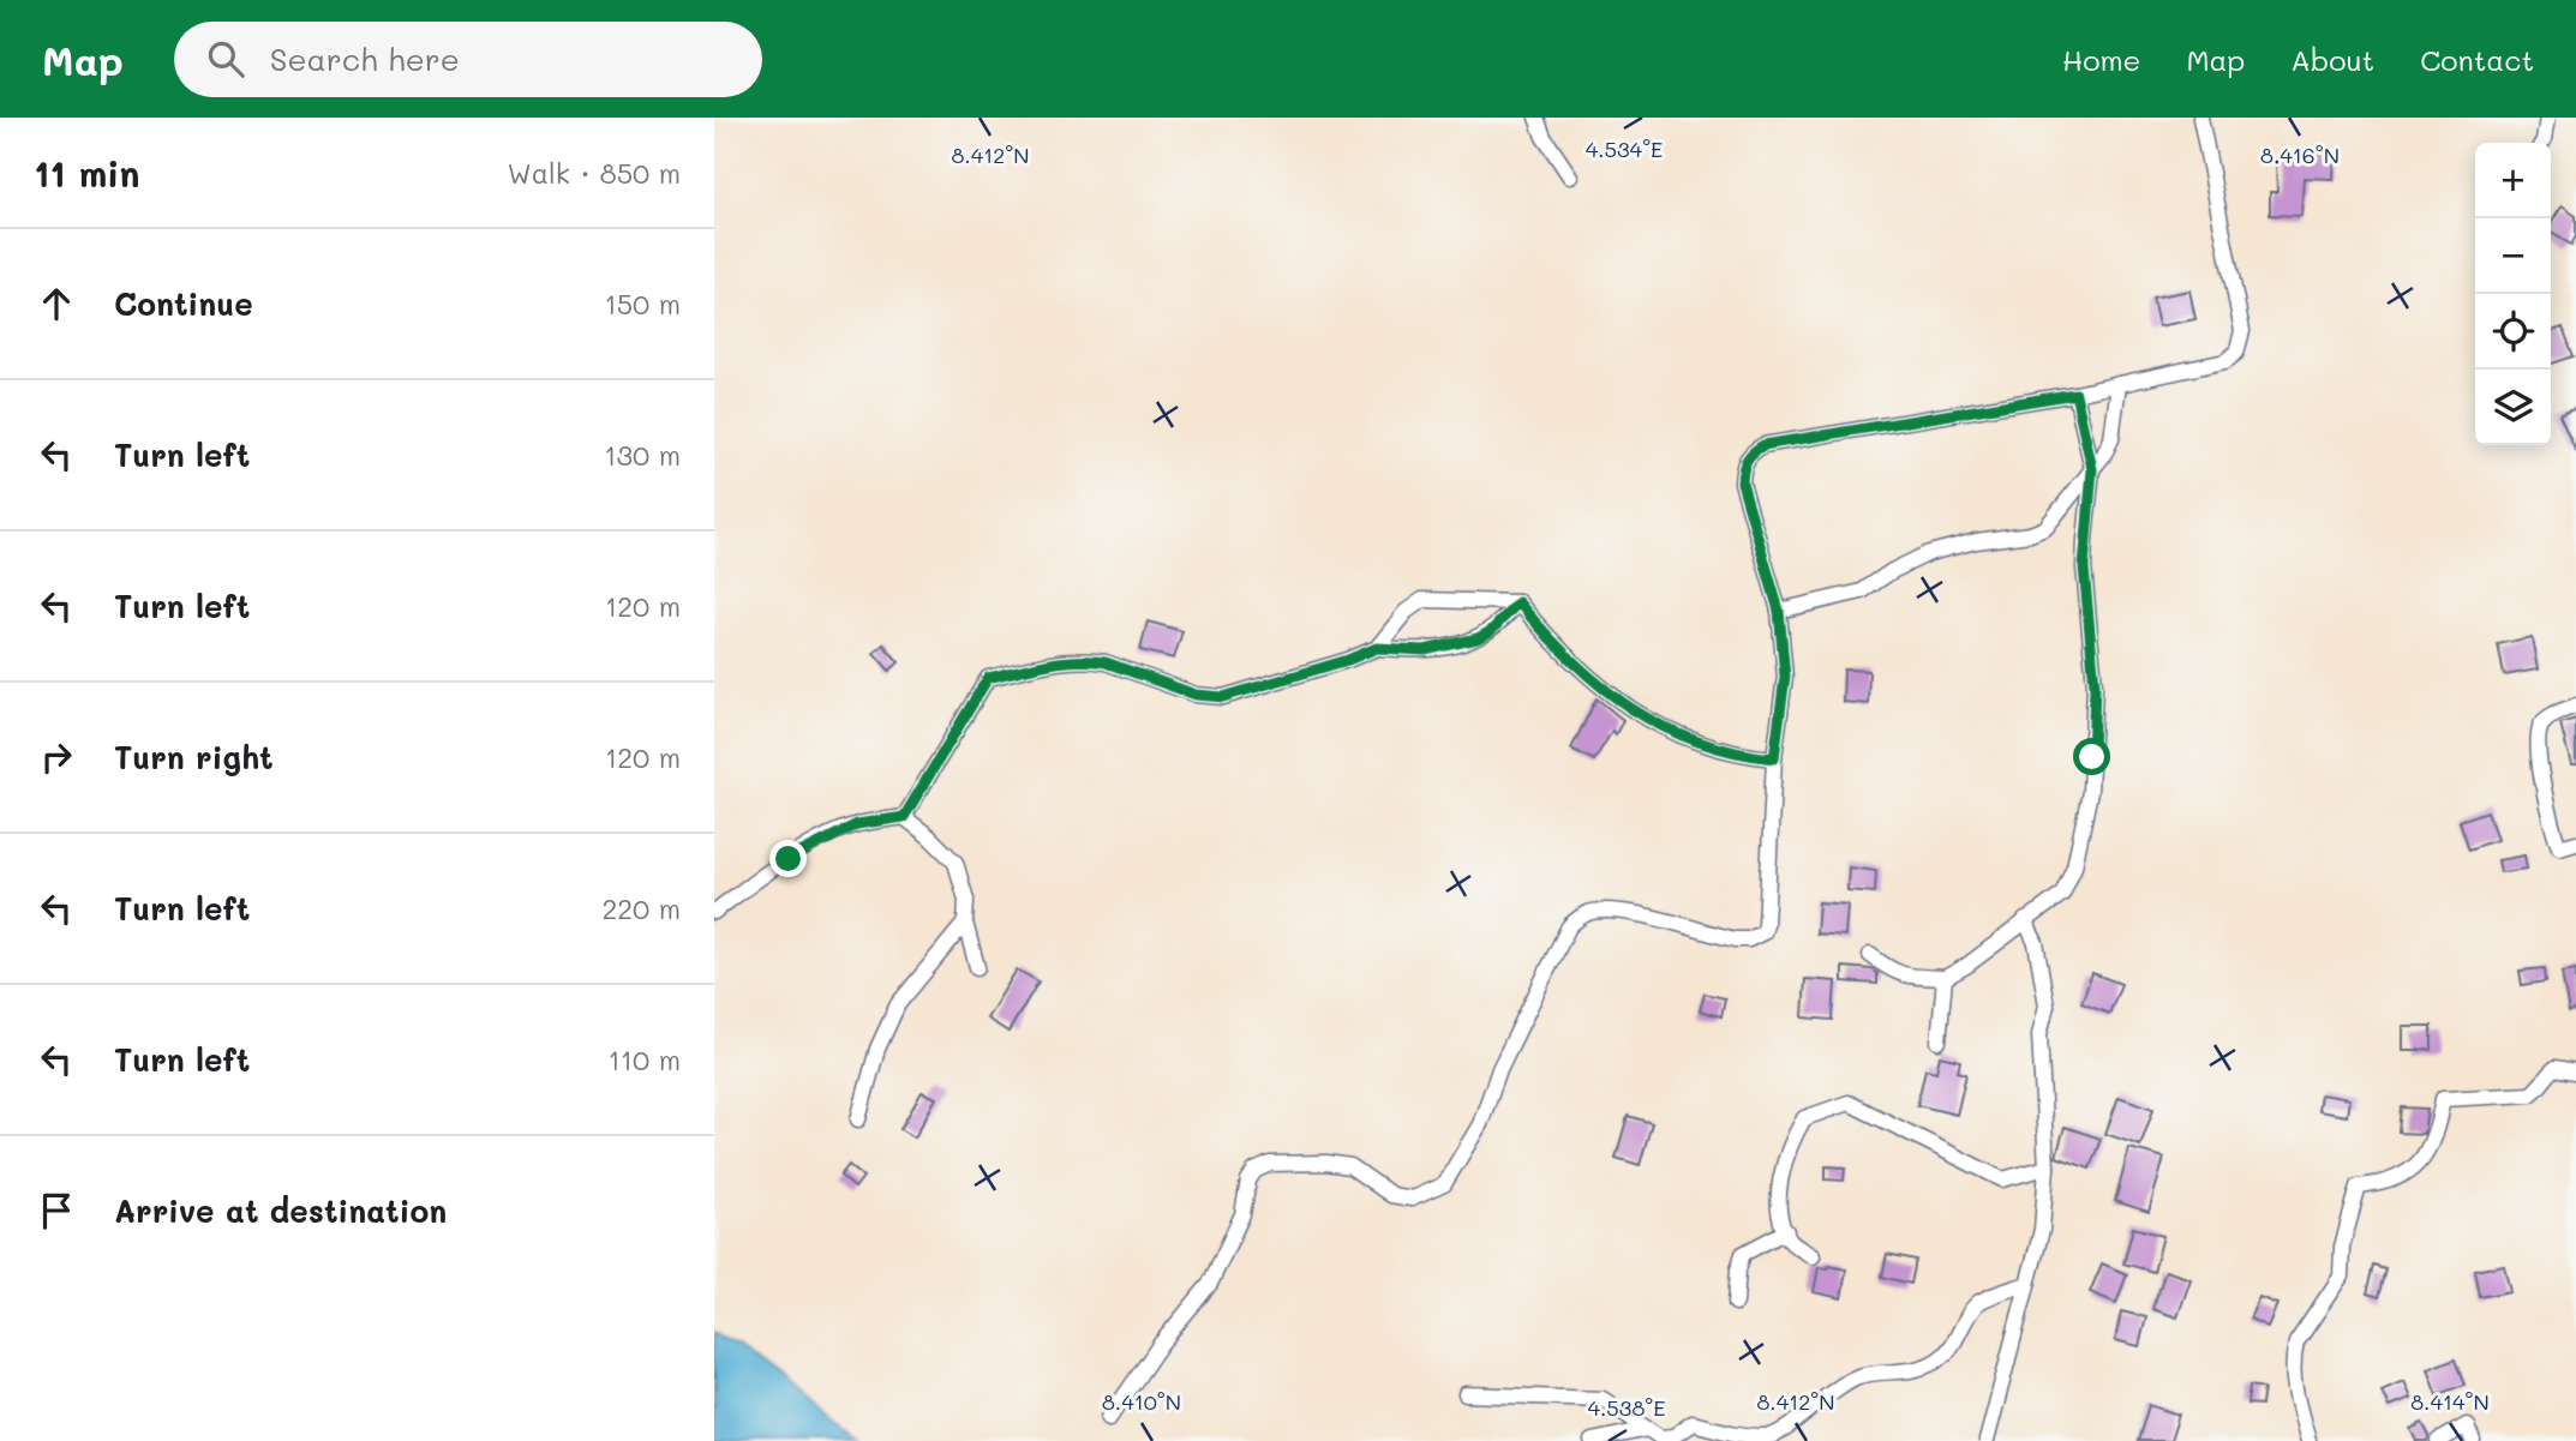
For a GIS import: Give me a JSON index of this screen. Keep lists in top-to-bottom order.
{
  "page": {
    "header": "Map",
    "search": "Search here",
    "nav": [
      "Home",
      "Map",
      "About",
      "Contact"
    ],
    "heading": ["11 min", "Walk · 850 m"],
    "map_buttons": ["+", "−"],
    "list": [
      ["Continue", "150 m"],
      ["Turn left", "130 m"],
      ["Turn left", "120 m"],
      ["Turn right", "120 m"],
      ["Turn left", "220 m"],
      ["Turn left", "110 m"],
      "Arrive at destination"
    ]
  },
  "coordinates": [
    "4.534°E",
    "8.412°N",
    "8.416°N",
    "8.410°N",
    "8.414°N",
    "4.538°E"
  ]
}
